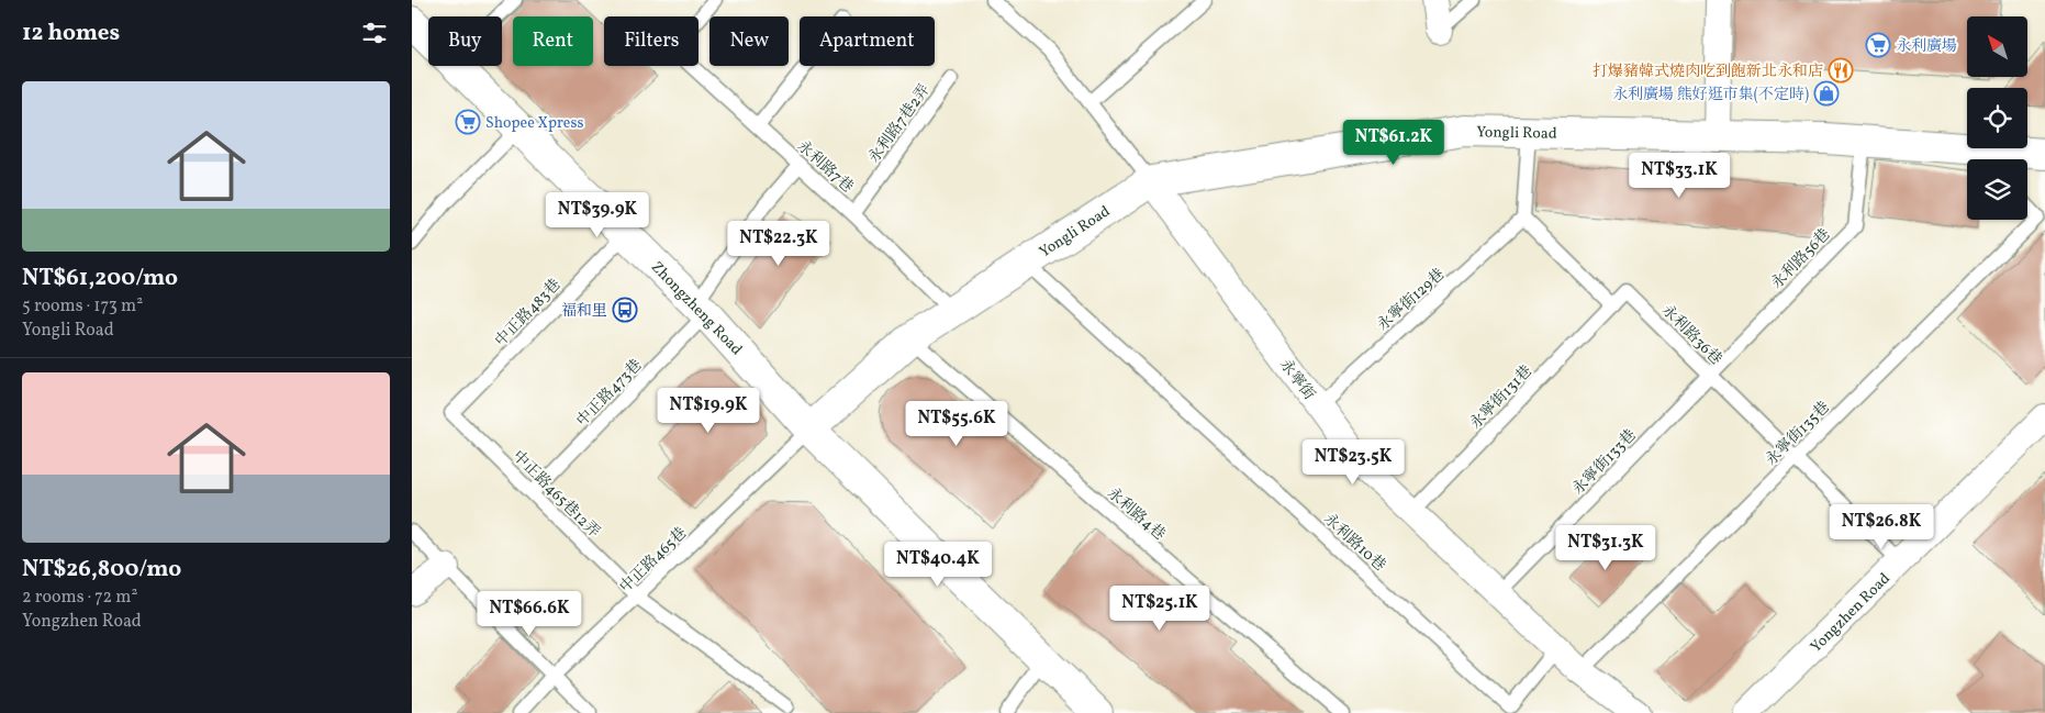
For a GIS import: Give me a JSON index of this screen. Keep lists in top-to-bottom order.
{
  "streets": {
    "street": [
      "Yongli Road",
      "Zhongzheng Road",
      "永寧街",
      "Yongzhen Road"
    ],
    "lane": [
      "永利路7巷2弄",
      "永利路7巷",
      "永利路56巷",
      "永寧街129巷",
      "中正路483巷",
      "永利路36巷",
      "中正路473巷",
      "永寧街131巷",
      "永寧街135巷",
      "永寧街133巷",
      "中正路465巷12弄",
      "永利路4巷",
      "永利路10巷",
      "中正路465巷"
    ]
  },
  "crossings": [
    ["永利路7巷2弄", "永利路7巷"],
    ["Yongli Road", "永利路7巷"],
    ["Yongli Road", "永利路56巷"],
    ["Yongli Road", "Zhongzheng Road"],
    ["Yongli Road", "永寧街"],
    ["Yongli Road", "永利路4巷"],
    ["Yongli Road", "永利路10巷"],
    ["Yongli Road", "中正路465巷"],
    ["永利路7巷", "中正路473巷"],
    ["永利路56巷", "永利路36巷"],
    ["永利路56巷", "永寧街133巷"],
    ["永寧街129巷", "永寧街"],
    ["Zhongzheng Road", "中正路483巷"],
    ["Zhongzheng Road", "中正路473巷"],
    ["Zhongzheng Road", "中正路465巷"],
    ["中正路483巷", "中正路465巷12弄"],
    ["永利路36巷", "永寧街131巷"],
    ["永利路36巷", "永寧街135巷"],
    ["永利路36巷", "永寧街133巷"],
    ["永利路36巷", "Yongzhen Road"],
    ["永寧街", "永寧街131巷"],
    ["永寧街", "永寧街135巷"],
    ["永寧街", "永寧街133巷"],
    ["永寧街", "永利路10巷"],
    ["中正路473巷", "中正路465巷12弄"],
    ["中正路465巷12弄", "中正路465巷"]
  ],
  "places": {
    "supermarket": ["永利廣場", "Shopee Xpress"],
    "restaurant": ["打爆豬韓式燒肉吃到飽新北永和店"],
    "shop": ["永利廣場 熊好逛市集(不定時)"],
    "bus stop": ["福和里"]
  },
  "north": "top left",
  "page": {
    "heading": "12 homes",
    "chip": [
      "Buy",
      "Rent",
      "Filters",
      "New",
      "Apartment"
    ],
    "list": [
      {
        "name": "NT$61,200/mo",
        "note": "5 rooms · 173 m² · Yongli Road"
      },
      {
        "name": "NT$26,800/mo",
        "note": "2 rooms · 72 m² · Yongzhen Road"
      }
    ],
    "price": [
      "NT$61.2K",
      "NT$33.1K",
      "NT$39.9K",
      "NT$22.3K",
      "NT$19.9K",
      "NT$55.6K",
      "NT$23.5K",
      "NT$26.8K",
      "NT$31.3K",
      "NT$40.4K",
      "NT$25.1K",
      "NT$66.6K"
    ]
  }
}
